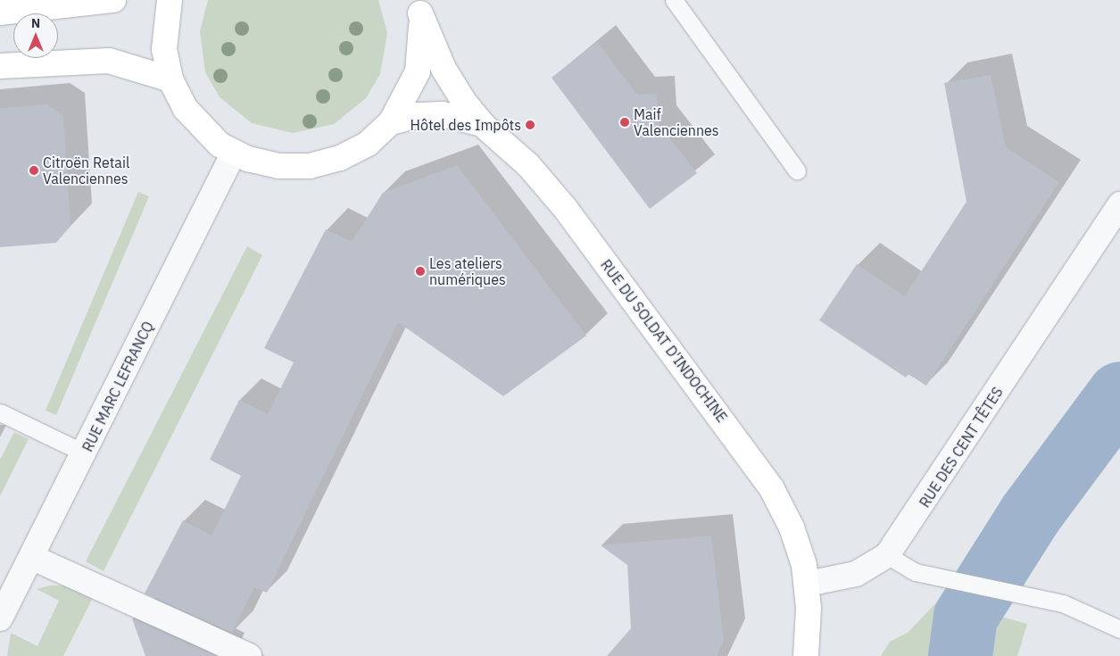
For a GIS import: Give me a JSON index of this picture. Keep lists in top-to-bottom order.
{
  "streets": {
    "main road": ["RUE DU SOLDAT D'INDOCHINE"],
    "street": ["RUE MARC LEFRANCQ", "RUE DES CENT TÊTES"]
  },
  "crossings": [
    ["RUE DU SOLDAT D'INDOCHINE", "RUE DES CENT TÊTES"]
  ],
  "places": [
    "Maif Valenciennes",
    "Hôtel des Impôts",
    "Citroën Retail Valenciennes",
    "Les ateliers numériques"
  ],
  "north": "top"
}
